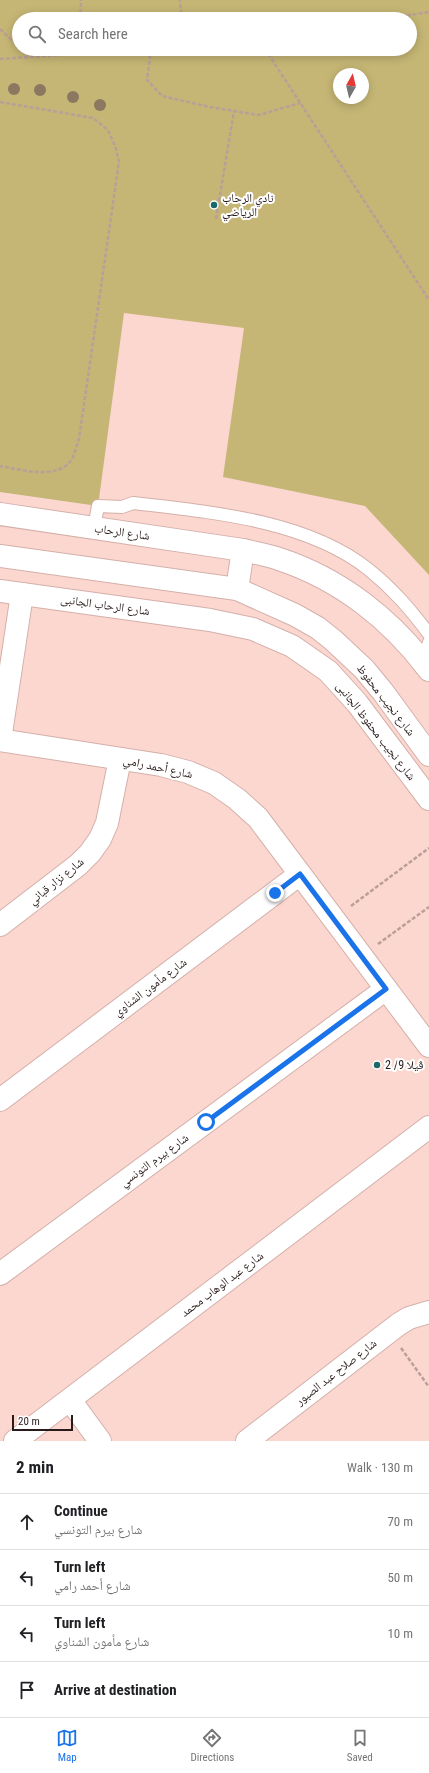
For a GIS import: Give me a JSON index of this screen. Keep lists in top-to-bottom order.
{
  "streets": {
    "street": [
      "شارع الرحاب",
      "شارع الرحاب الجانبى",
      "شارع نجيب محفوظ",
      "شارع نجيب محفوظ الجانبى",
      "شارع أحمد رامي",
      "شارع نزار قباني",
      "شارع مأمون الشناوي",
      "شارع بيرم التونسي",
      "شارع عبد الوهاب محمد",
      "شارع صلاح عبد الصبور"
    ]
  },
  "crossings": [
    ["شارع الرحاب الجانبى", "شارع نجيب محفوظ الجانبى"],
    ["شارع أحمد رامي", "شارع نزار قباني"],
    ["شارع أحمد رامي", "شارع مأمون الشناوي"],
    ["شارع أحمد رامي", "شارع بيرم التونسي"]
  ],
  "places": ["نادي الرحاب الرياضي", "ڤيلا 9/ 2"],
  "scale_bar": "20 m",
  "north": "top",
  "page": {
    "search": "Search here",
    "scale": "20 m",
    "heading": ["2 min", "Walk · 130 m"],
    "list": [
      ["Continue", "شارع بيرم التونسي", "70 m"],
      ["Turn left", "شارع أحمد رامي", "50 m"],
      ["Turn left", "شارع مأمون الشناوي", "10 m"],
      "Arrive at destination"
    ],
    "nav": ["Map", "Directions", "Saved"]
  }
}
